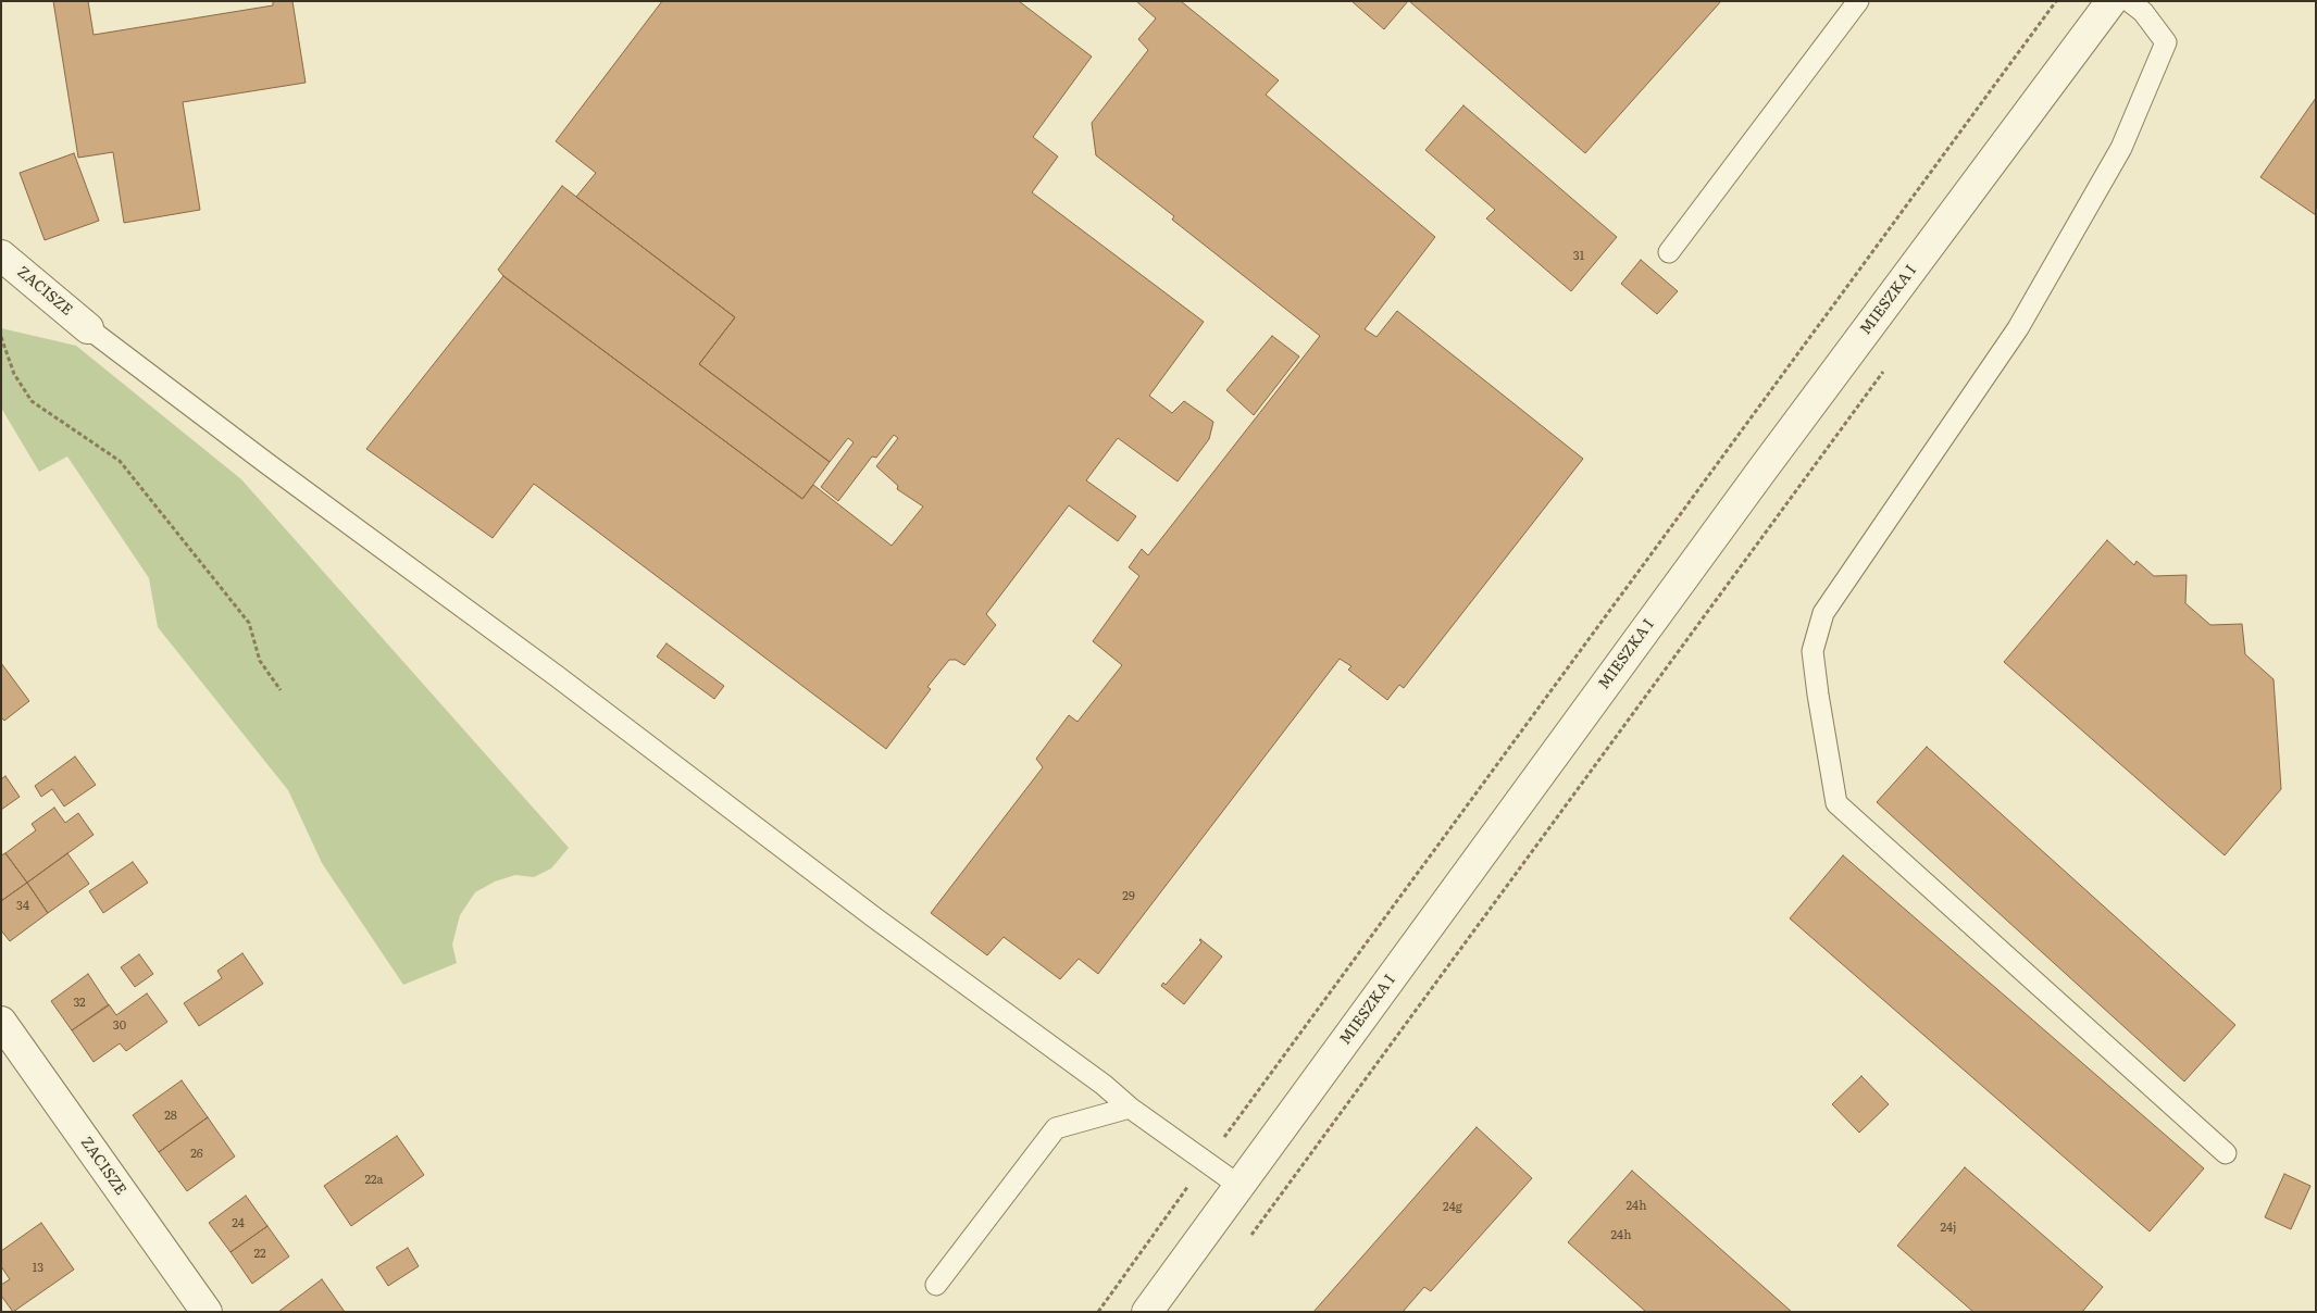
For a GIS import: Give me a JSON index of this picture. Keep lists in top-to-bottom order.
{
  "streets": {
    "street": ["ZACISZE", "MIESZKA I"]
  },
  "house_numbers": [
    "31",
    "29",
    "34",
    "32",
    "30",
    "28",
    "26",
    "22a",
    "24h",
    "24g",
    "24",
    "24j",
    "24h",
    "22",
    "13"
  ]
}
